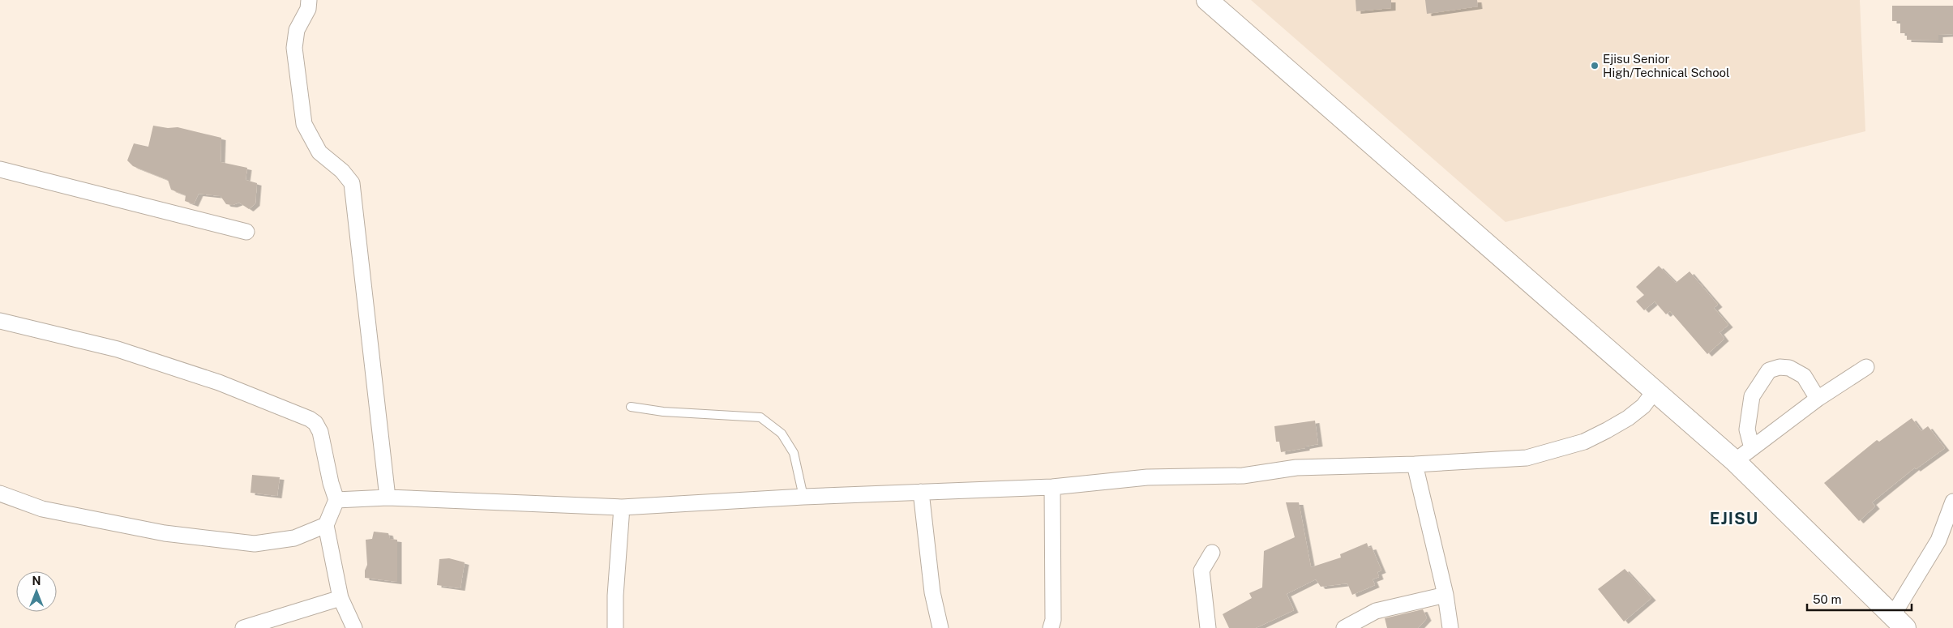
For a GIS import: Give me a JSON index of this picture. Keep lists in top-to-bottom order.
{
  "districts": ["EJISU"],
  "places": ["Ejisu Senior High/Technical School"],
  "scale_bar": "50 m",
  "north": "top"
}
